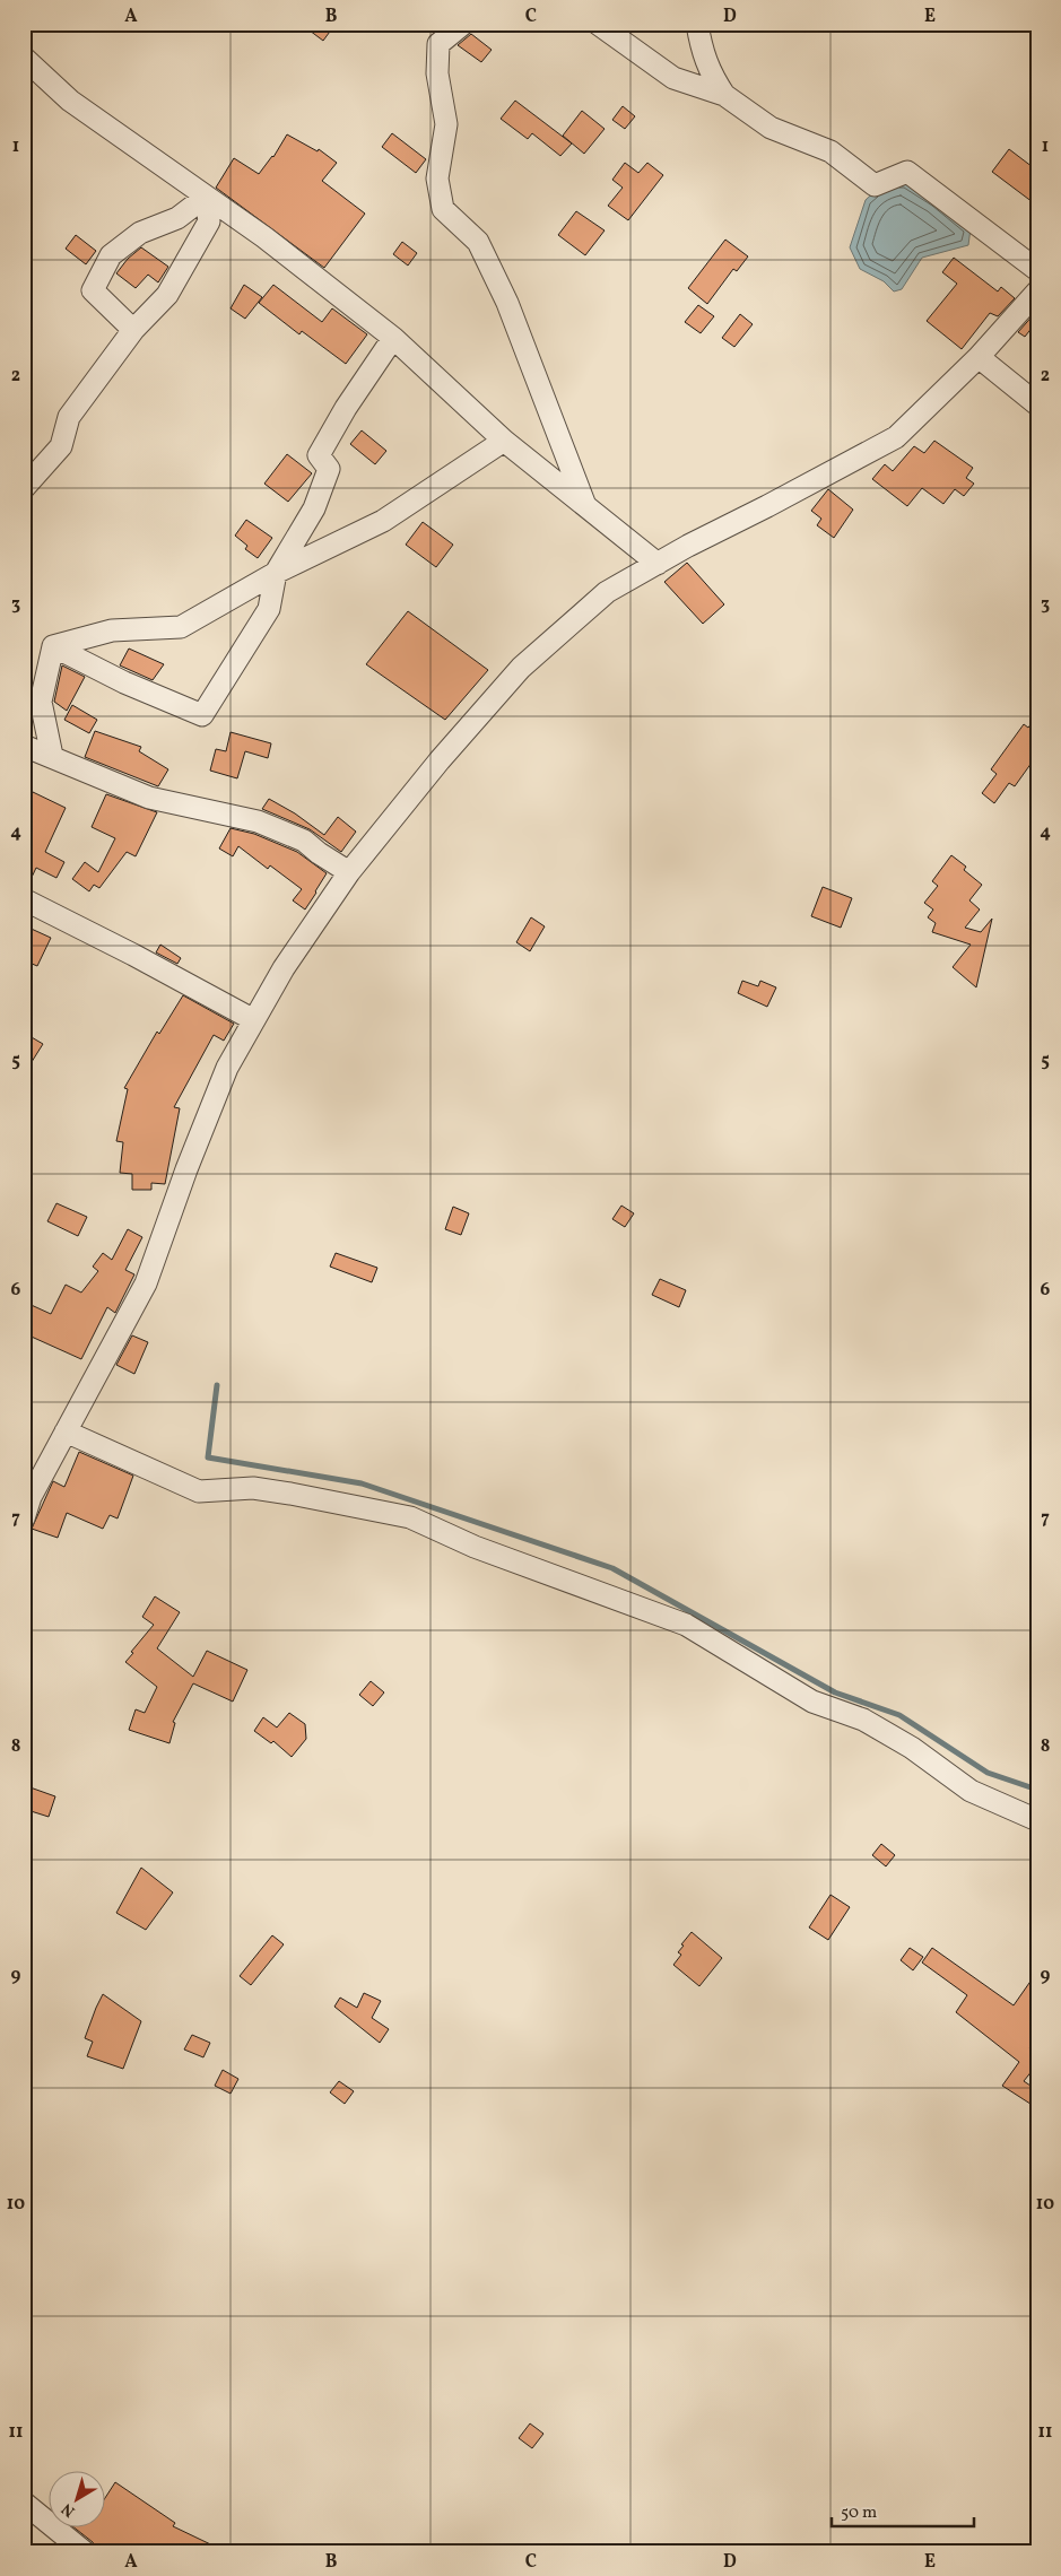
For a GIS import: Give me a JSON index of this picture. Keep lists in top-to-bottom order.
{
  "scale_bar": "50 m",
  "north": "bottom left",
  "grid": {
    "columns": [
      "A",
      "B",
      "C",
      "D",
      "E"
    ],
    "rows": [
      "1",
      "2",
      "3",
      "4",
      "5",
      "6",
      "7",
      "8",
      "9",
      "10",
      "11"
    ]
  }
}
